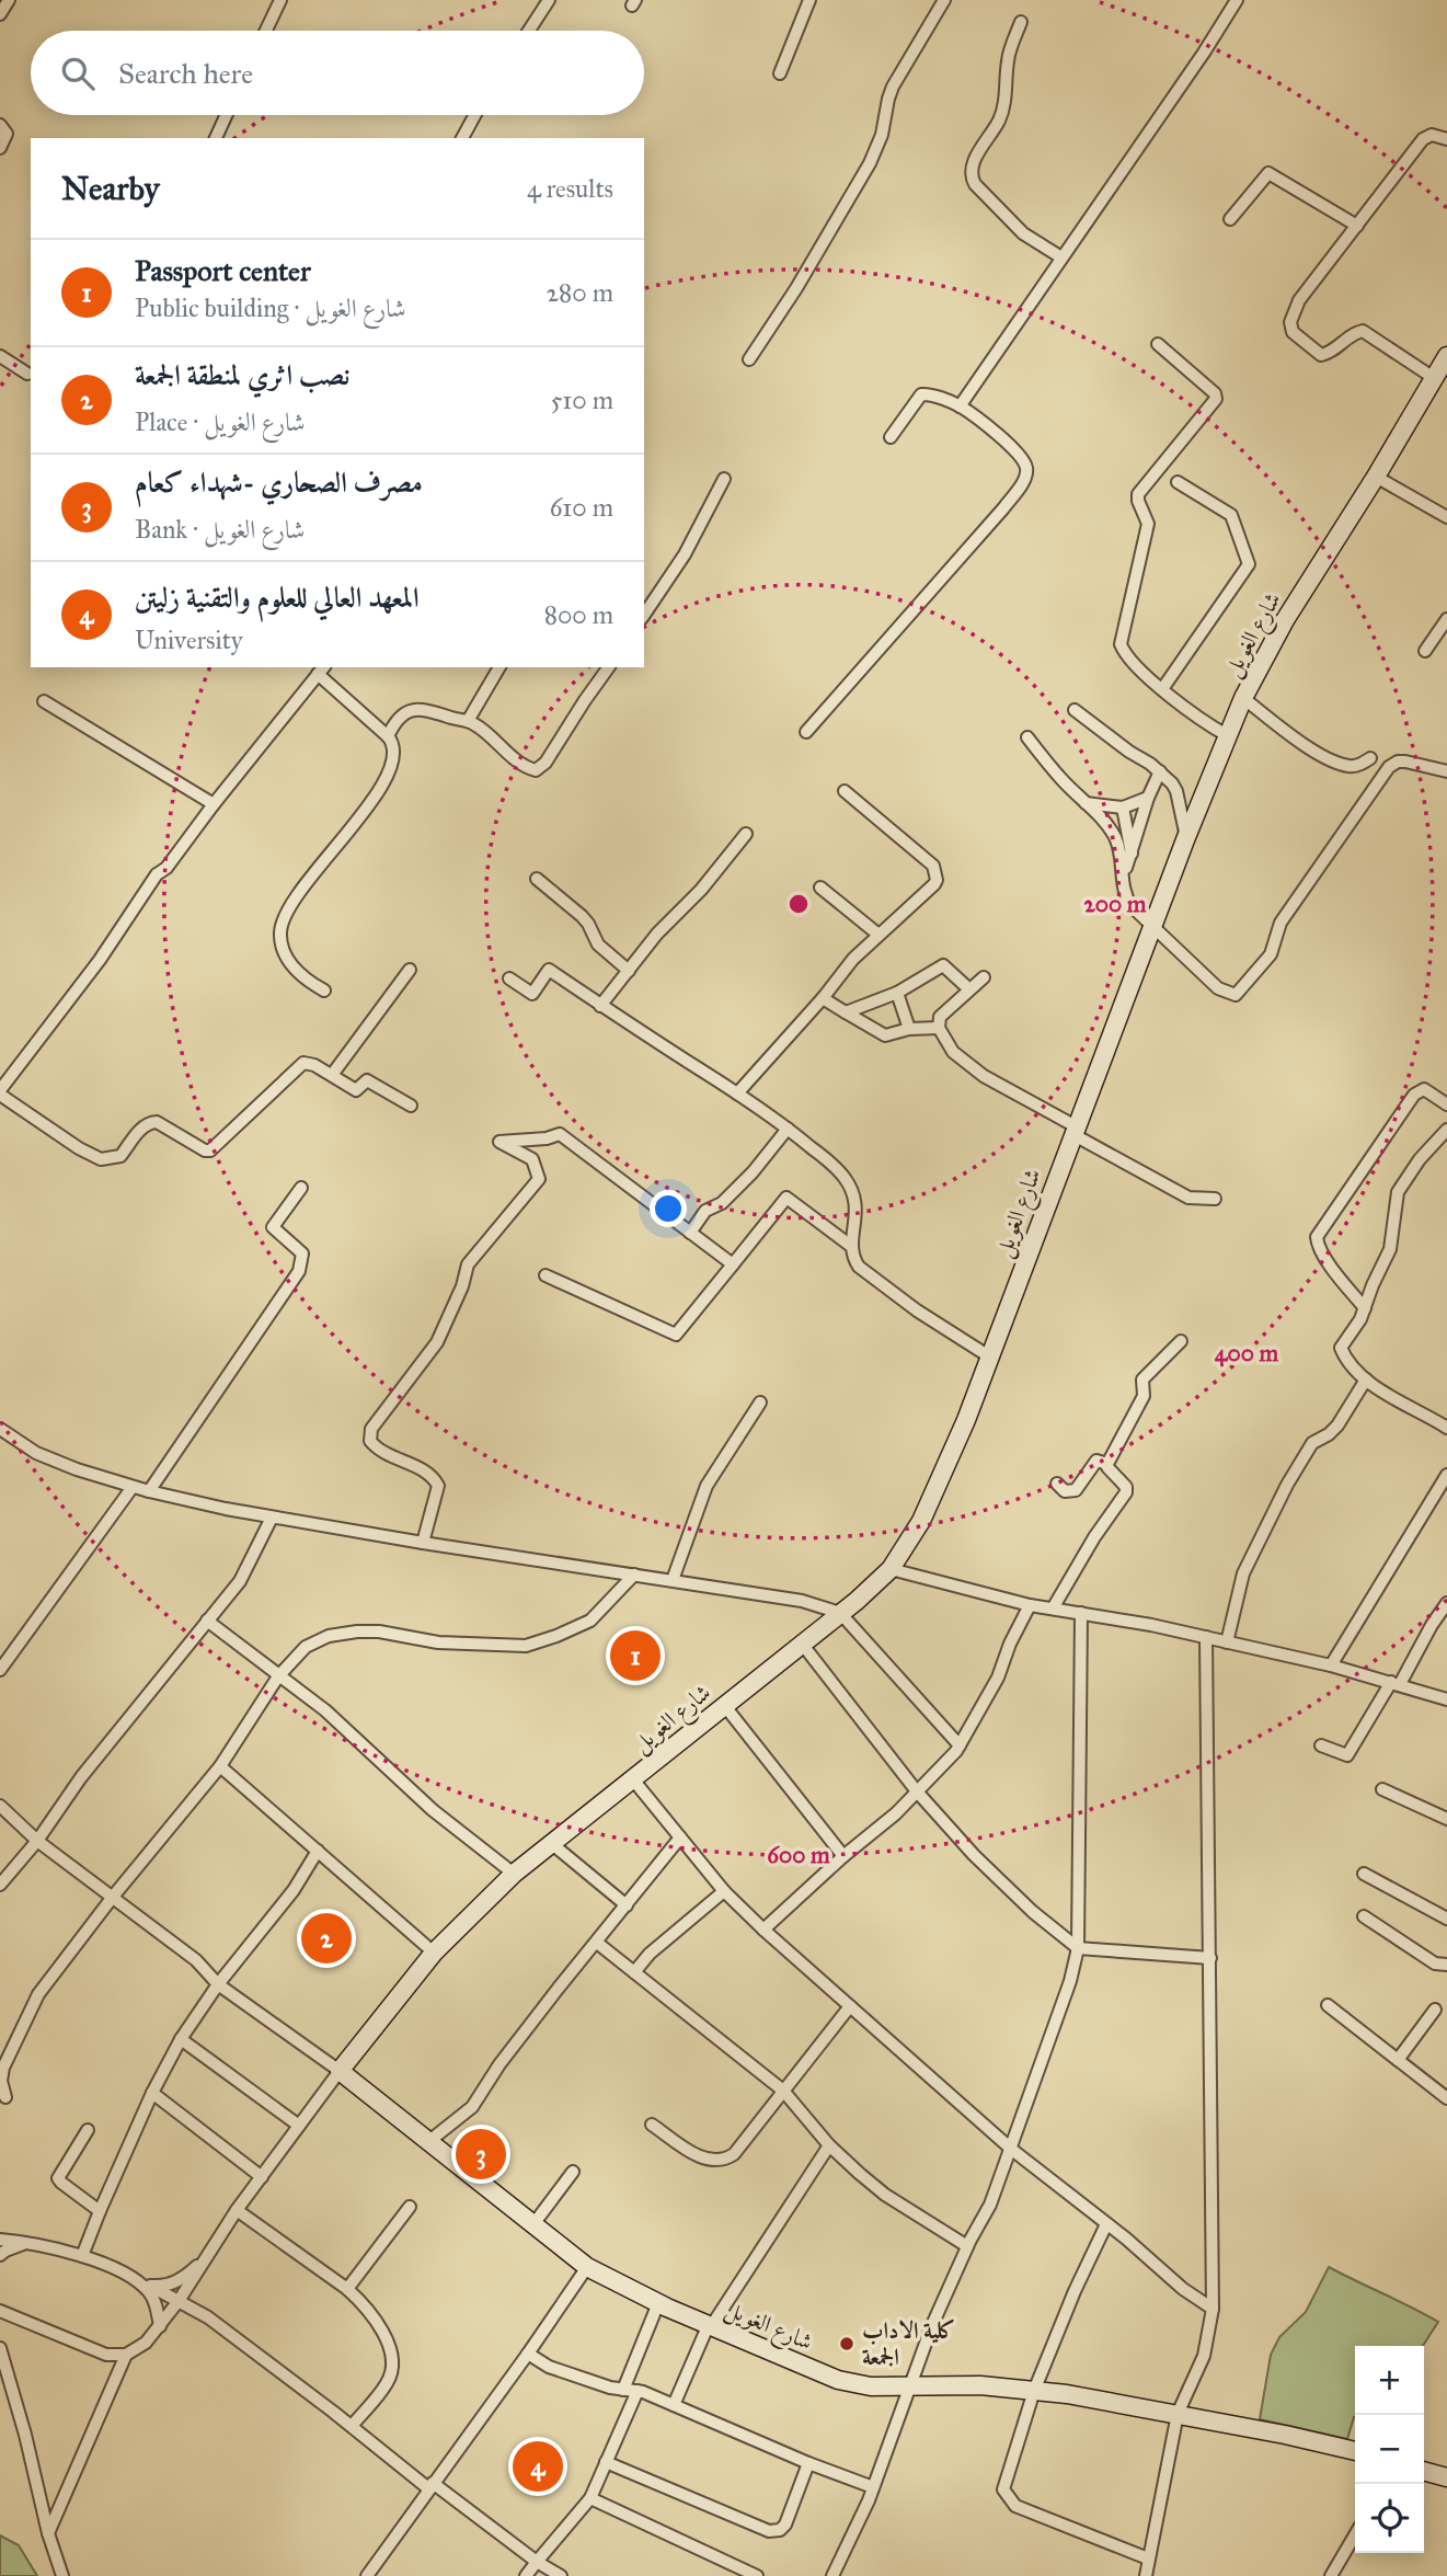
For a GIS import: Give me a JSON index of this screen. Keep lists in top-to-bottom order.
{
  "streets": {
    "street": ["شارع الغويل"]
  },
  "places": ["كلية اﻻداب الجمعة"],
  "page": {
    "search": "Search here",
    "heading": ["Nearby", "4 results"],
    "list": [
      {
        "mark": "1",
        "name": "Passport center",
        "note": "Public building · شارع الغويل",
        "value": "280 m"
      },
      {
        "mark": "2",
        "name": "نصب اثري لمنطقة الجمعة",
        "note": "Place · شارع الغويل",
        "value": "510 m"
      },
      {
        "mark": "3",
        "name": "مصرف الصحاري -شهداء كعام",
        "note": "Bank · شارع الغويل",
        "value": "610 m"
      },
      {
        "mark": "4",
        "name": "المعهد العالي للعلوم والتقنية زليتن",
        "note": "University",
        "value": "800 m"
      }
    ],
    "pins": [
      "1",
      "2",
      "3",
      "4"
    ],
    "map_buttons": ["+", "−"]
  },
  "rings": ["200 m", "400 m", "600 m"]
}
